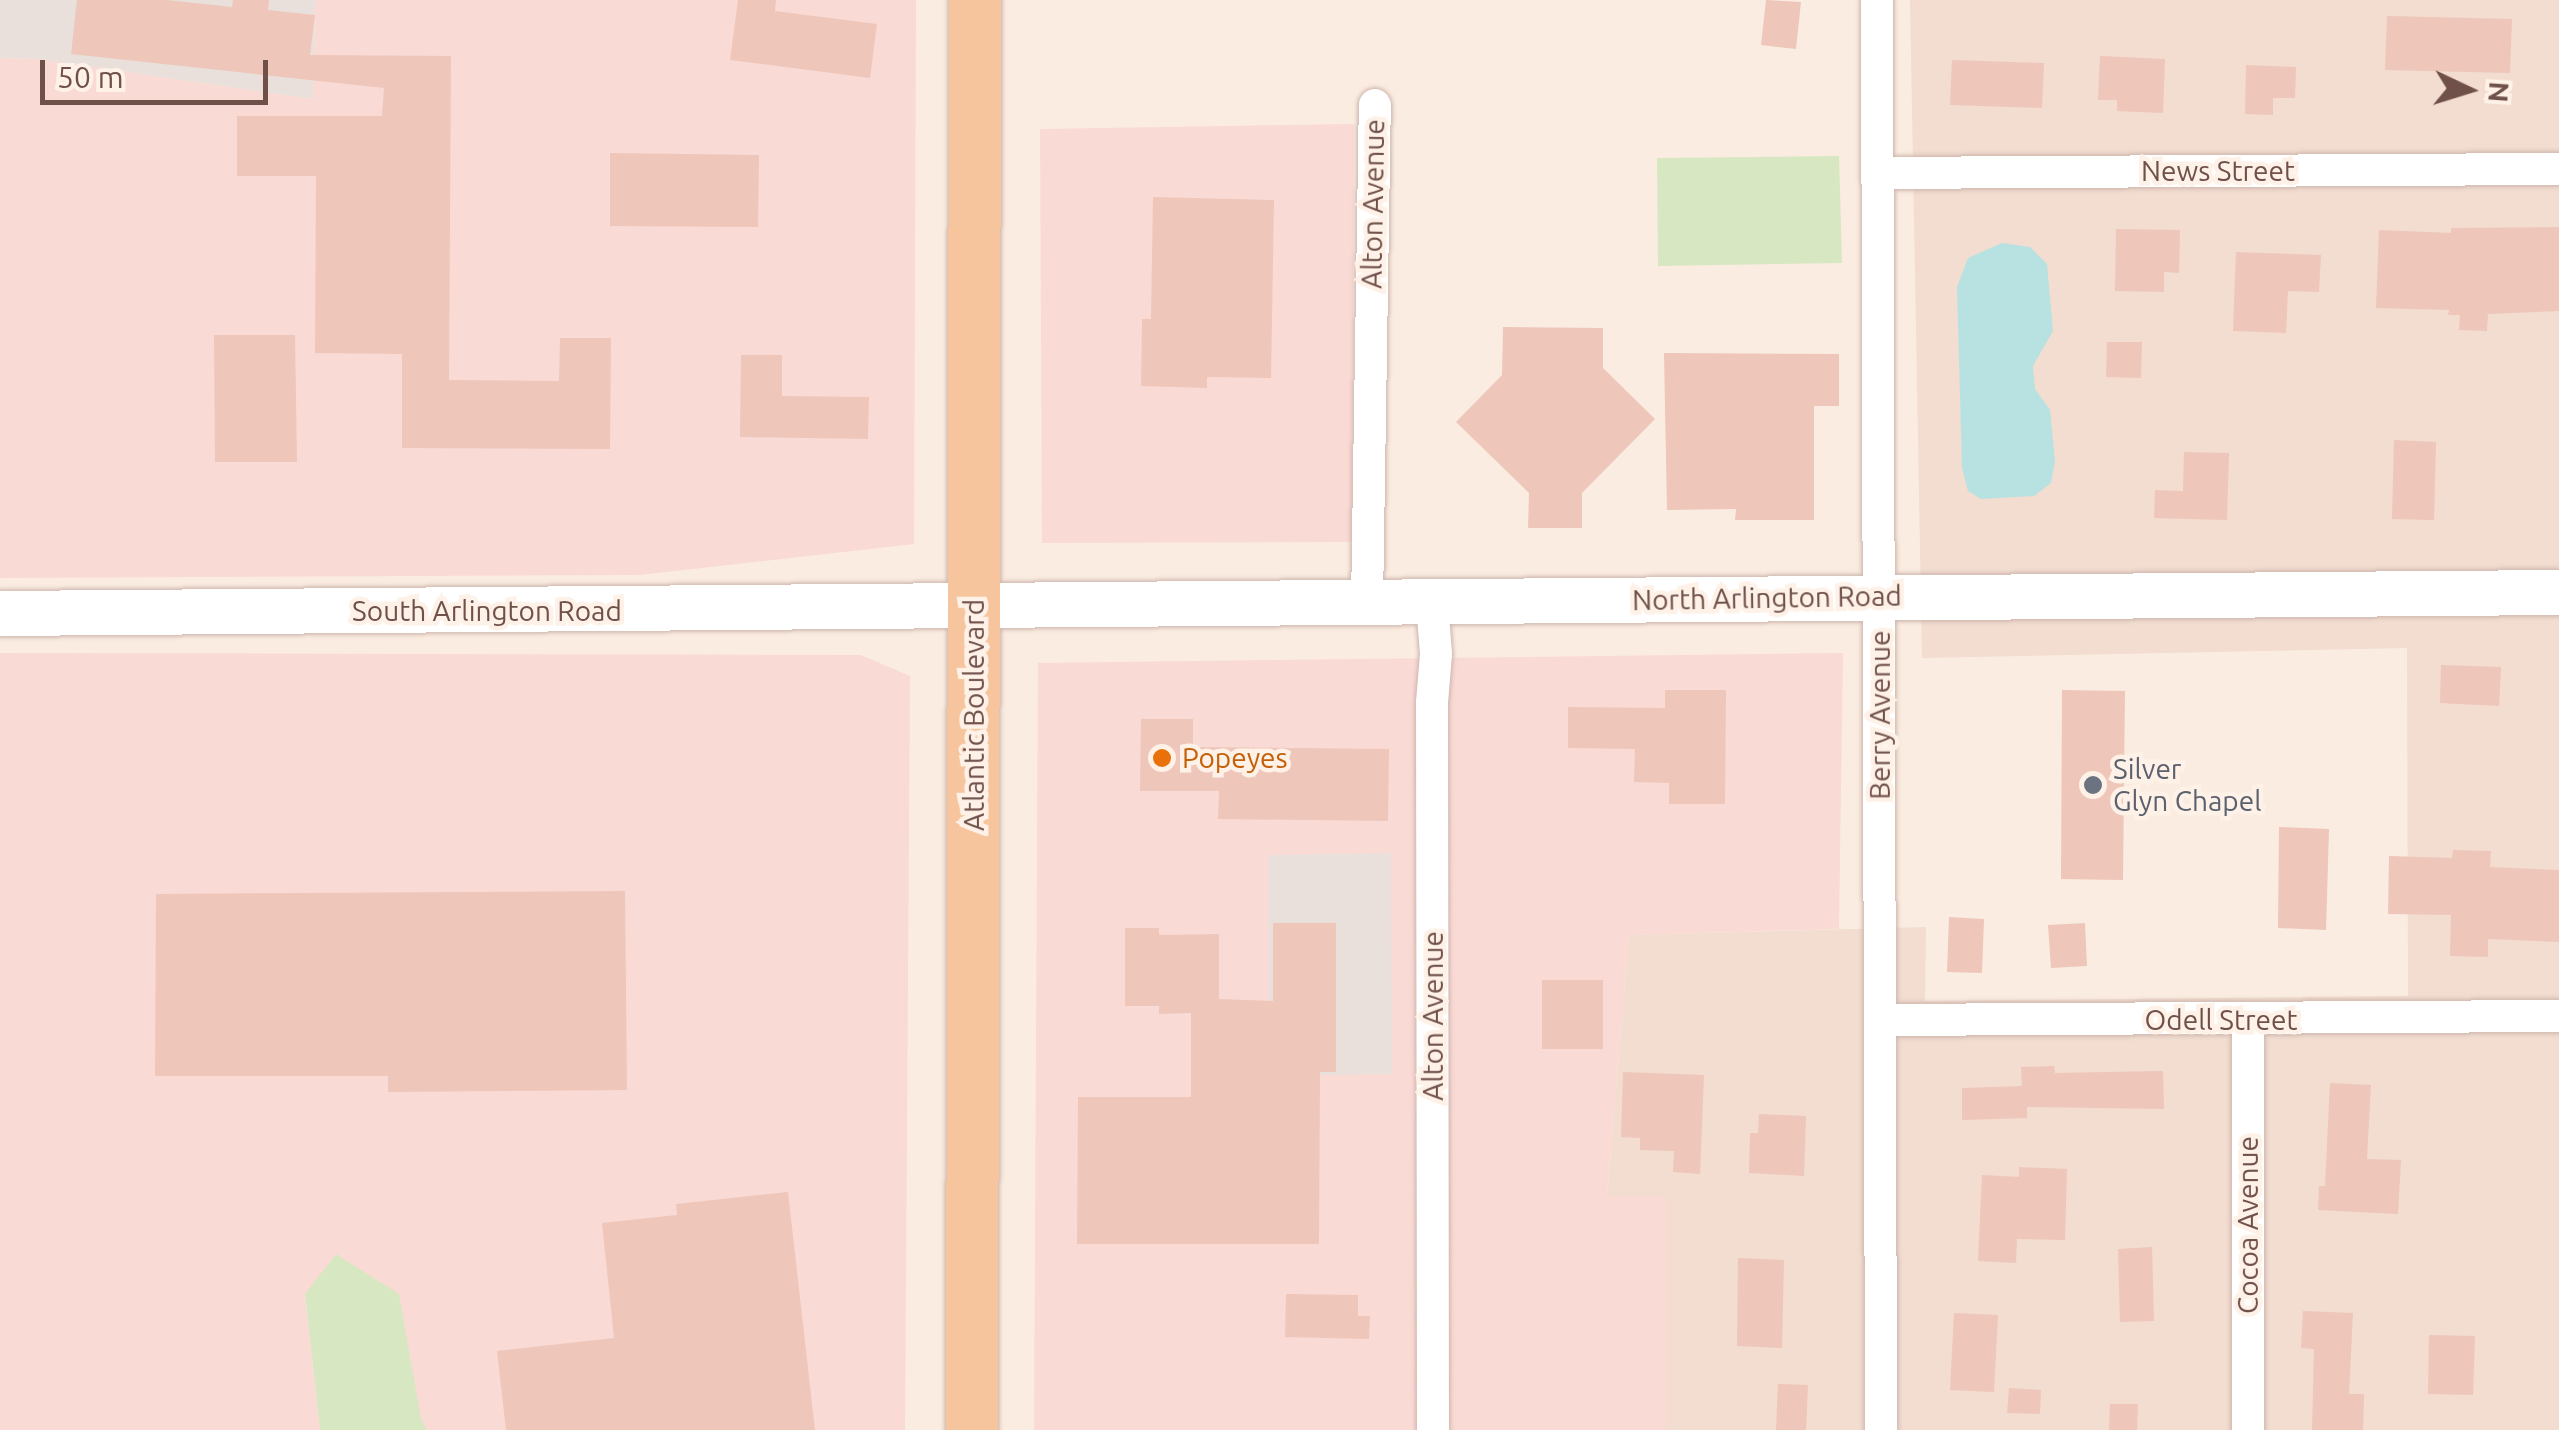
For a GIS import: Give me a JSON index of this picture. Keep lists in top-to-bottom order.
{
  "streets": {
    "main road": ["North Arlington Road", "South Arlington Road", "Atlantic Boulevard"],
    "street": [
      "News Street",
      "Alton Avenue",
      "Berry Avenue",
      "Odell Street",
      "Cocoa Avenue"
    ]
  },
  "crossings": [
    ["News Street", "Berry Avenue"],
    ["Alton Avenue", "North Arlington Road"],
    ["North Arlington Road", "South Arlington Road"],
    ["North Arlington Road", "Atlantic Boulevard"],
    ["North Arlington Road", "Berry Avenue"],
    ["South Arlington Road", "Atlantic Boulevard"],
    ["Berry Avenue", "Odell Street"],
    ["Odell Street", "Cocoa Avenue"]
  ],
  "places": ["Popeyes", "Silver Glyn Chapel"],
  "scale_bar": "50 m",
  "north": "right"
}
